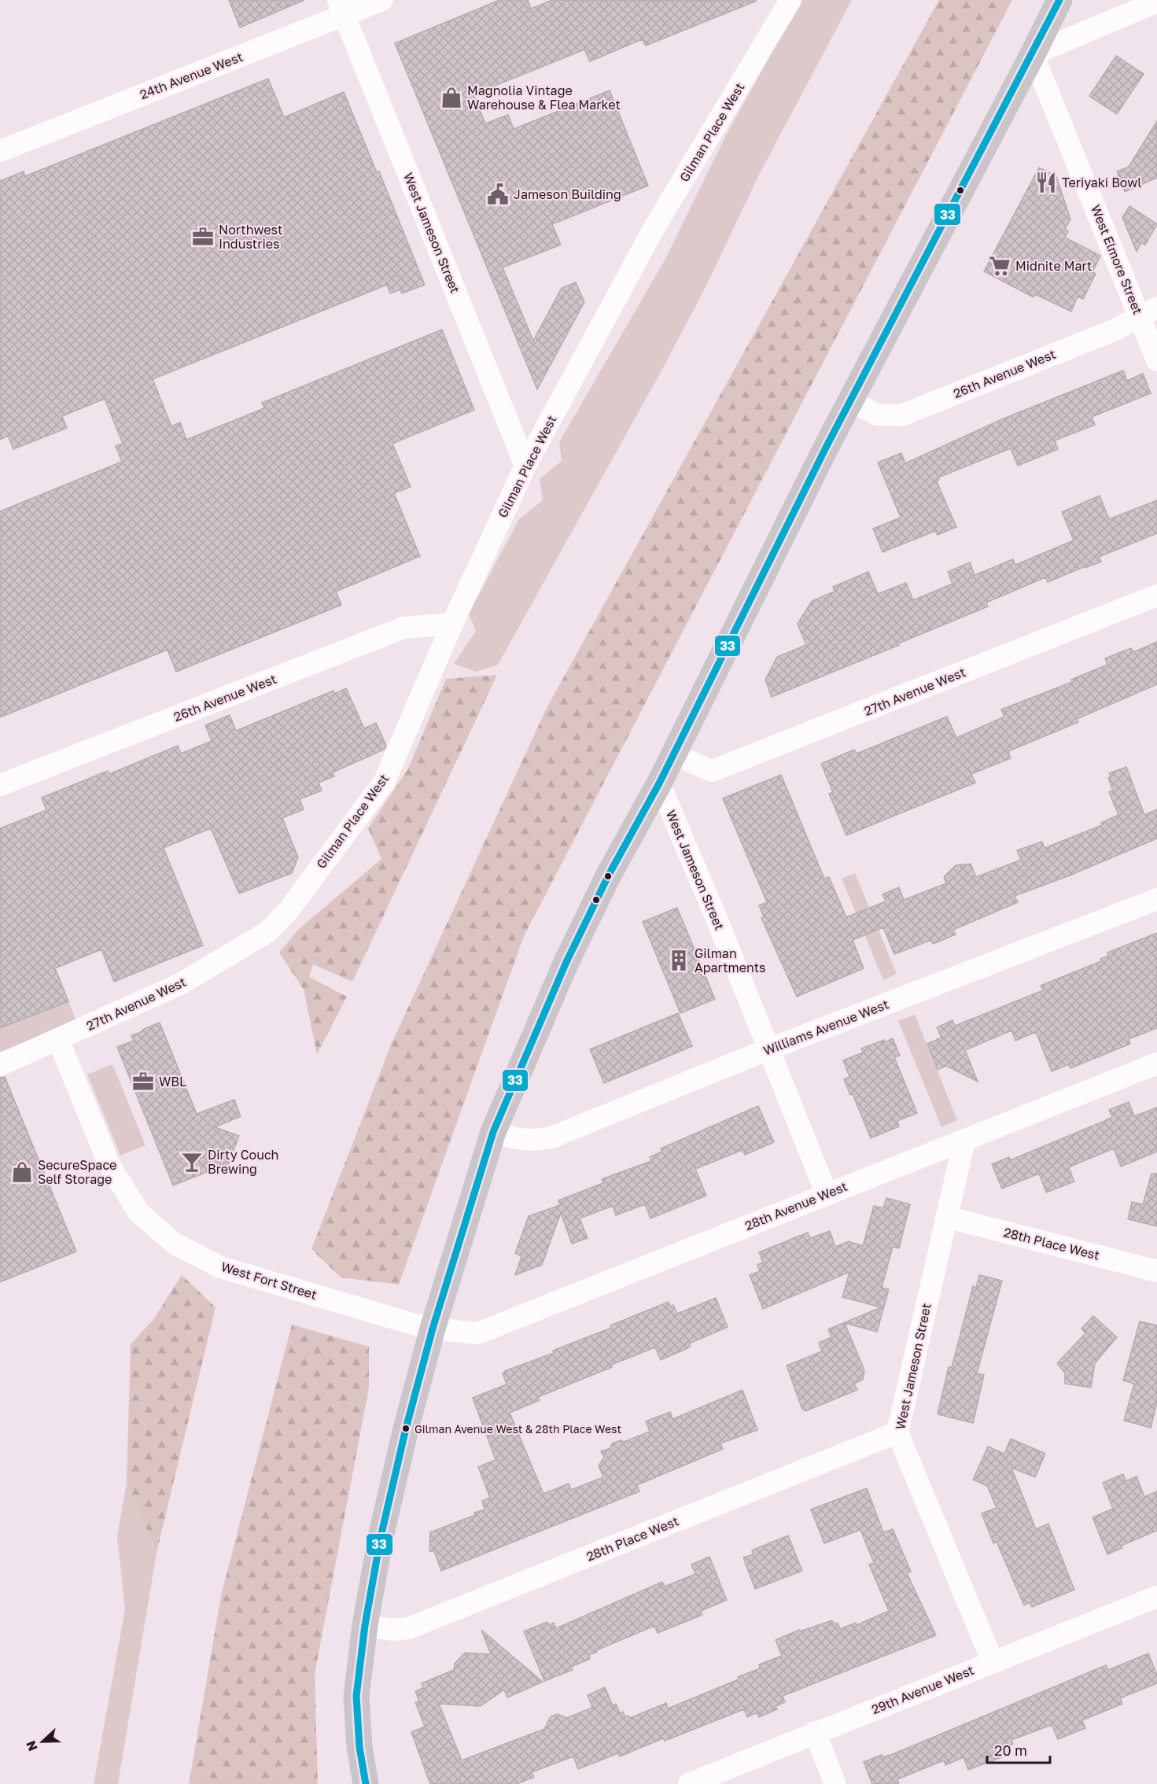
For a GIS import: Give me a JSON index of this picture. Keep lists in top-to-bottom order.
{
  "streets": {
    "street": [
      "24th Avenue West",
      "Gilman Place West",
      "West Jameson Street",
      "West Elmore Street",
      "26th Avenue West",
      "27th Avenue West",
      "Williams Avenue West",
      "28th Avenue West",
      "28th Place West",
      "West Fort Street",
      "29th Avenue West"
    ]
  },
  "crossings": [
    ["24th Avenue West", "West Jameson Street"],
    ["Gilman Place West", "West Jameson Street"],
    ["Gilman Place West", "26th Avenue West"],
    ["Gilman Place West", "27th Avenue West"],
    ["West Jameson Street", "Williams Avenue West"],
    ["West Jameson Street", "28th Avenue West"],
    ["West Jameson Street", "28th Place West"],
    ["West Jameson Street", "29th Avenue West"],
    ["West Elmore Street", "26th Avenue West"],
    ["27th Avenue West", "West Fort Street"],
    ["28th Avenue West", "West Fort Street"]
  ],
  "places": {
    "shop": ["Magnolia Vintage Warehouse & Flea Market", "SecureSpace Self Storage"],
    "restaurant": ["Teriyaki Bowl"],
    "public building": ["Jameson Building"],
    "office": ["Northwest Industries", "WBL"],
    "supermarket": ["Midnite Mart"],
    "building": ["Gilman Apartments"],
    "bar": ["Dirty Couch Brewing"],
    "other": ["Gilman Avenue West & 28th Place West"]
  },
  "lines": ["transit line 33"],
  "scale_bar": "20 m",
  "north": "left"
}
